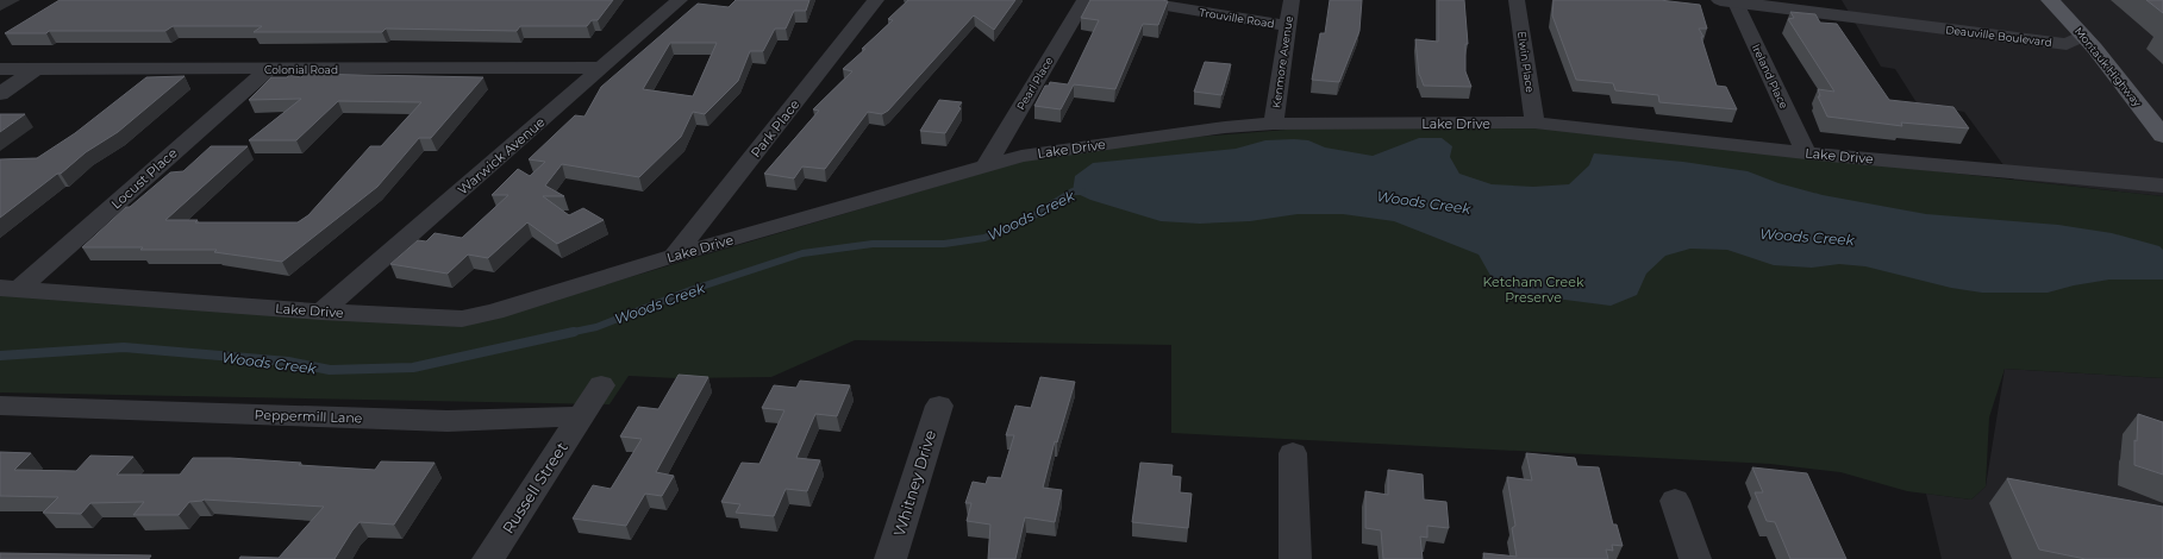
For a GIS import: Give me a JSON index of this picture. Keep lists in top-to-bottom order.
{
  "streets": {
    "main road": ["Montauk Highway"],
    "street": [
      "Trouville Road",
      "Deauville Boulevard",
      "Kenmore Avenue",
      "Elwin Place",
      "Colonial Road",
      "Ireland Place",
      "Pearl Place",
      "Lake Drive",
      "Park Place",
      "Warwick Avenue",
      "Locust Place",
      "Peppermill Lane",
      "Whitney Drive",
      "Russell Street"
    ]
  },
  "crossings": [
    ["Trouville Road", "Kenmore Avenue"],
    ["Deauville Boulevard", "Montauk Highway"],
    ["Deauville Boulevard", "Ireland Place"],
    ["Kenmore Avenue", "Lake Drive"],
    ["Elwin Place", "Lake Drive"],
    ["Colonial Road", "Warwick Avenue"],
    ["Colonial Road", "Locust Place"],
    ["Ireland Place", "Lake Drive"],
    ["Pearl Place", "Lake Drive"],
    ["Lake Drive", "Park Place"],
    ["Lake Drive", "Warwick Avenue"],
    ["Lake Drive", "Locust Place"],
    ["Peppermill Lane", "Russell Street"]
  ],
  "water": ["Woods Creek"],
  "parks": ["Ketcham Creek Preserve"]
}
